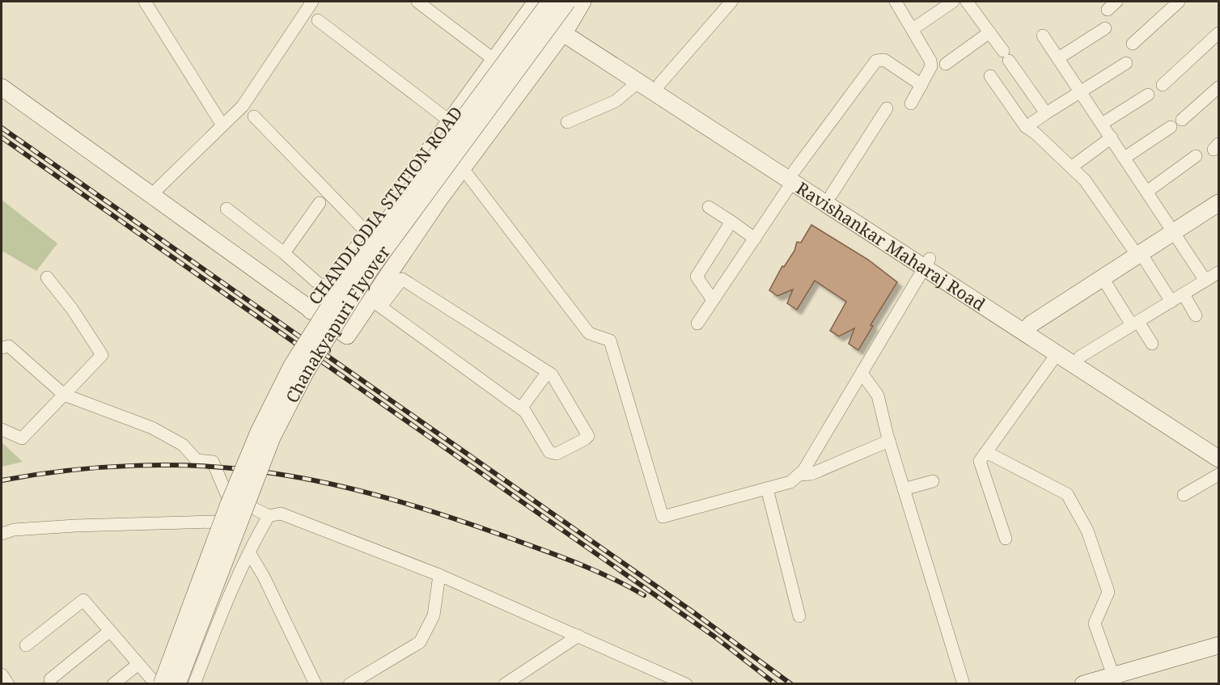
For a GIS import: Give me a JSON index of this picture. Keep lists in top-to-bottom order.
{
  "streets": {
    "main road": ["CHANDLODIA STATION ROAD", "Ravishankar Maharaj Road", "Chanakyapuri Flyover"]
  }
}
